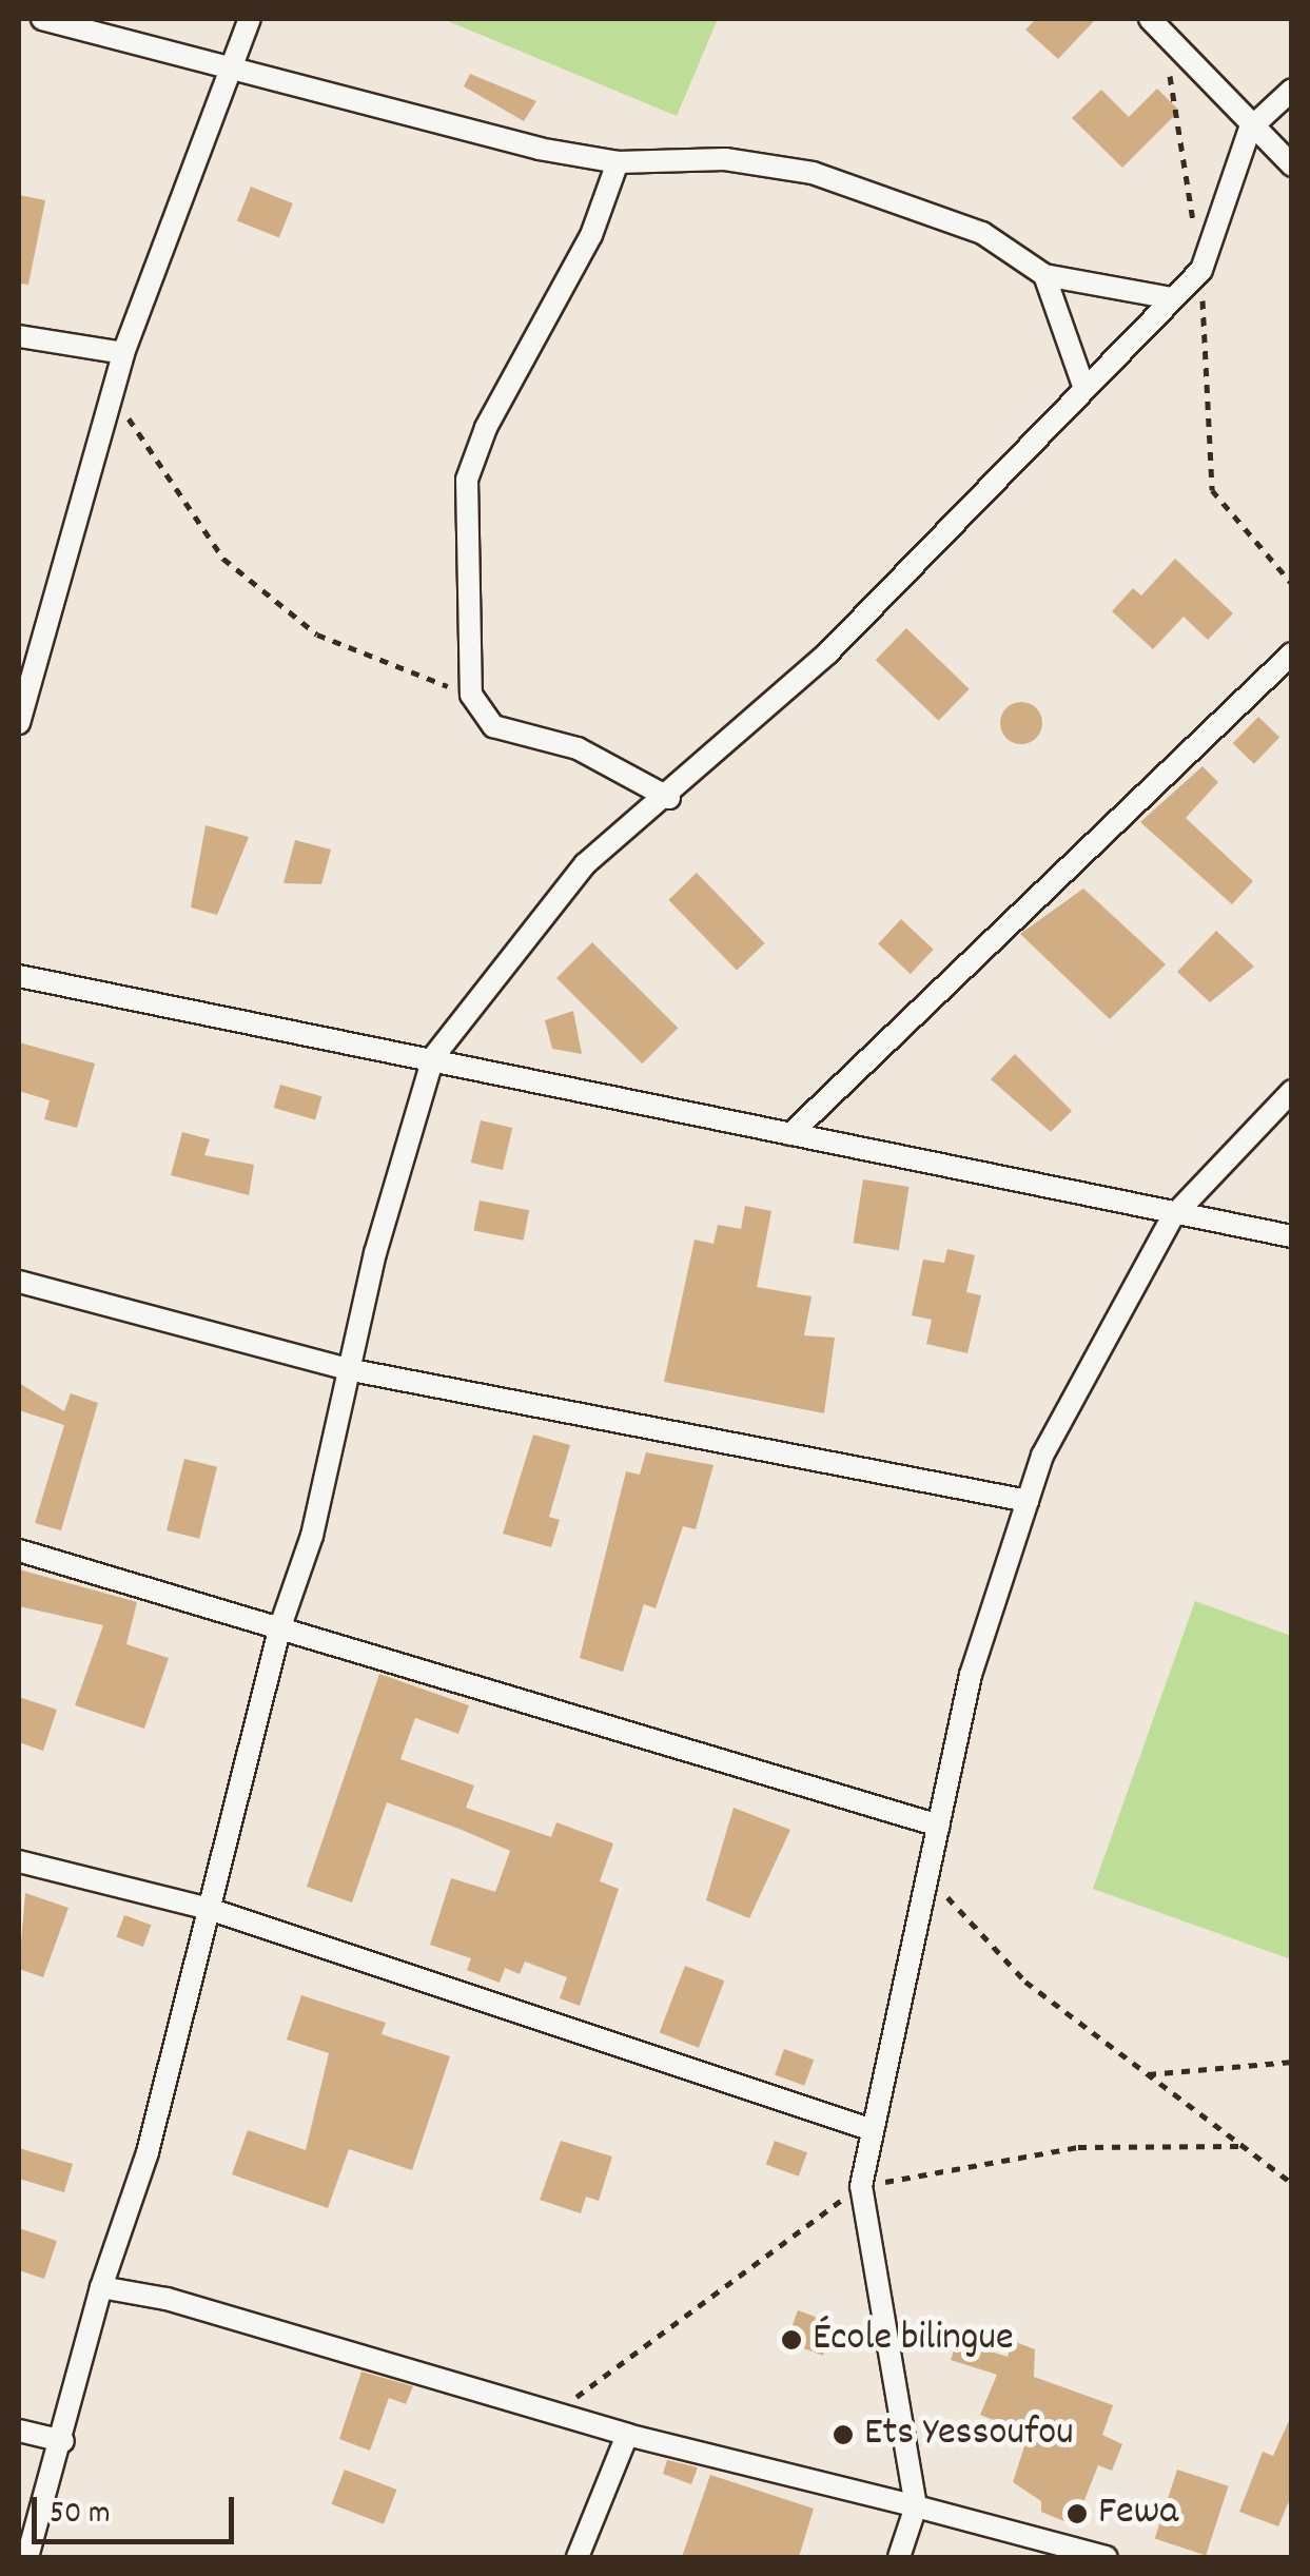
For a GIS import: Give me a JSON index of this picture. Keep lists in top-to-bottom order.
{
  "places": ["École bilingue", "Ets Yessoufou", "Fewa"],
  "scale_bar": "50 m"
}
